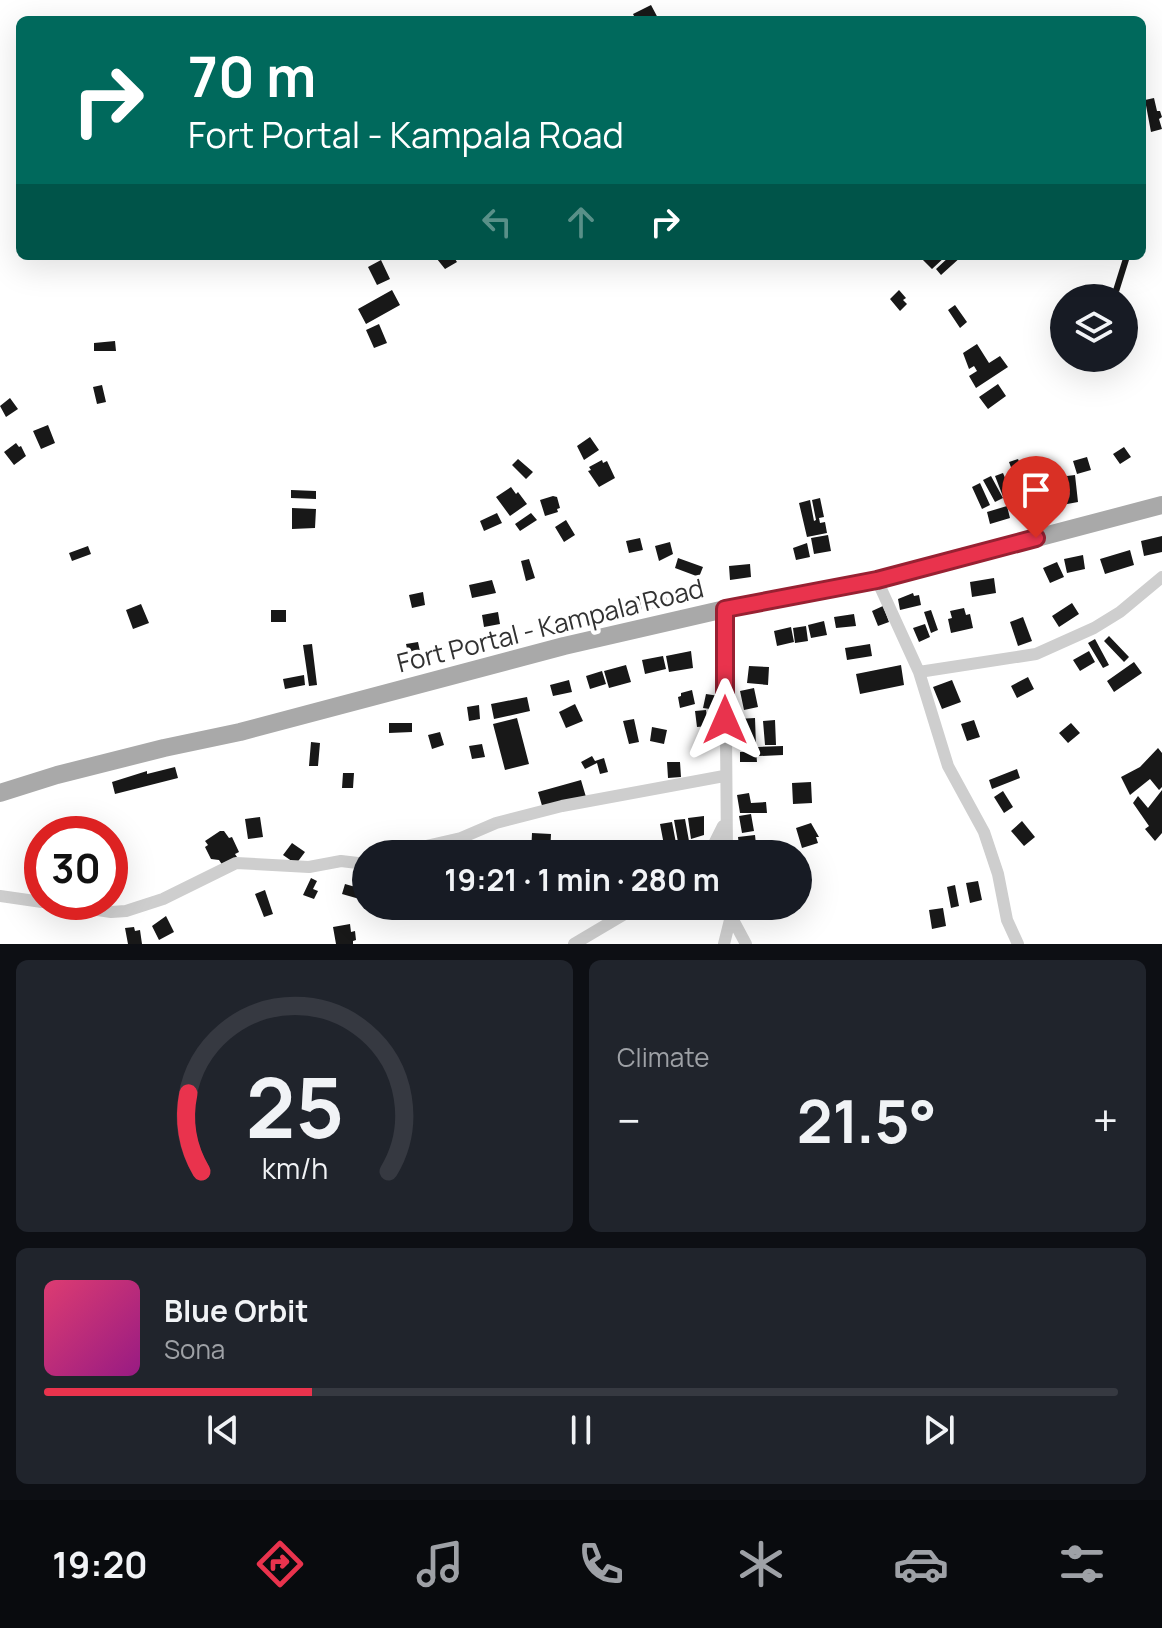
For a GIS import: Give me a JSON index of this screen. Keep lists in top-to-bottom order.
{
  "streets": {
    "main road": ["Fort Portal - Kampala Road"]
  },
  "page": {
    "turn": ["70 m", "Fort Portal - Kampala Road"],
    "limit": "30",
    "trip": "19:21 · 1 min · 280 m",
    "tile": "Climate",
    "heat": ["−", "21.5°", "+"],
    "song": ["Blue Orbit", "Sona"],
    "tabs": "19:20",
    "gauge": ["25", "km/h"]
  }
}
